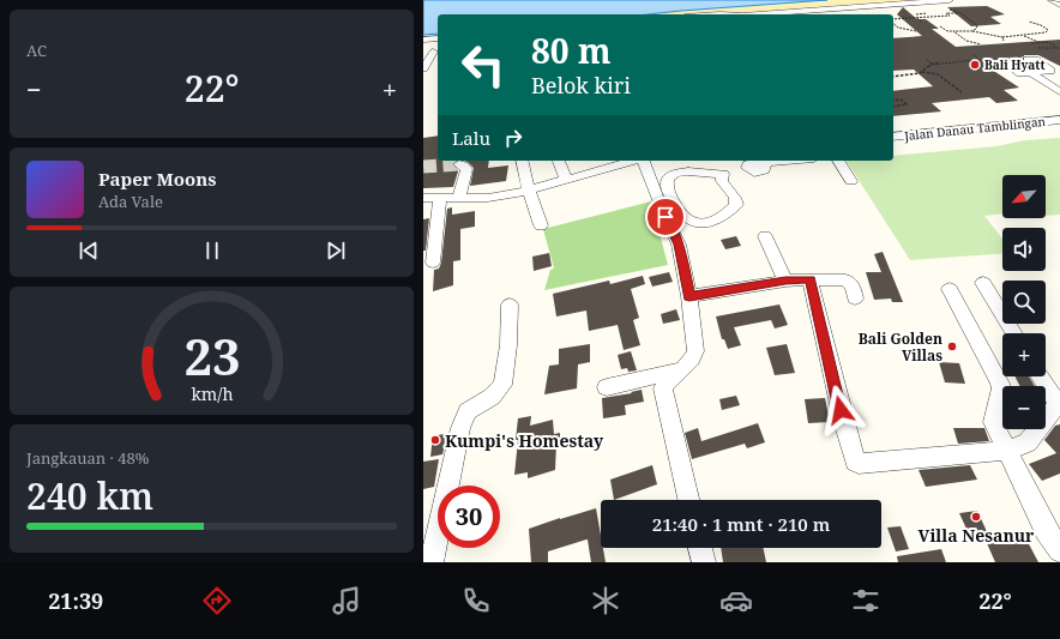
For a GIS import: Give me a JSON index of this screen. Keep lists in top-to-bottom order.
{
  "streets": {
    "street": ["Jalan Danau Tamblingan"]
  },
  "places": [
    "Bali Hyatt",
    "Bali Golden Villas",
    "Kumpi's Homestay",
    "Villa Nesanur"
  ],
  "north": "bottom left",
  "page": {
    "tile": [
      "AC",
      ["Jangkauan · 48%", "240 km"]
    ],
    "turn": ["80 m", "Belok kiri"],
    "heat": ["−", "22°", "+"],
    "then": "Lalu",
    "song": ["Paper Moons", "Ada Vale"],
    "map_buttons": ["+", "−"],
    "limit": "30",
    "trip": "21:40 · 1 mnt · 210 m",
    "tabs": ["21:39", "22°"],
    "gauge": ["23", "km/h"]
  }
}
